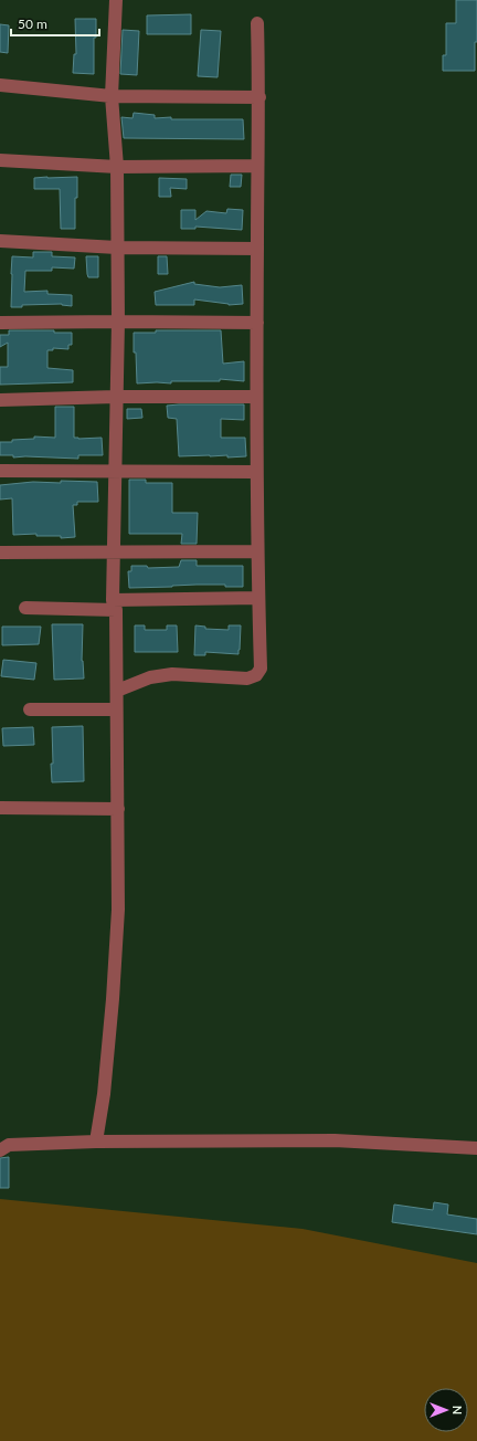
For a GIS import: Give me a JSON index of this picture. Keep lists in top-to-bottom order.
{
  "scale_bar": "50 m",
  "north": "right"
}
